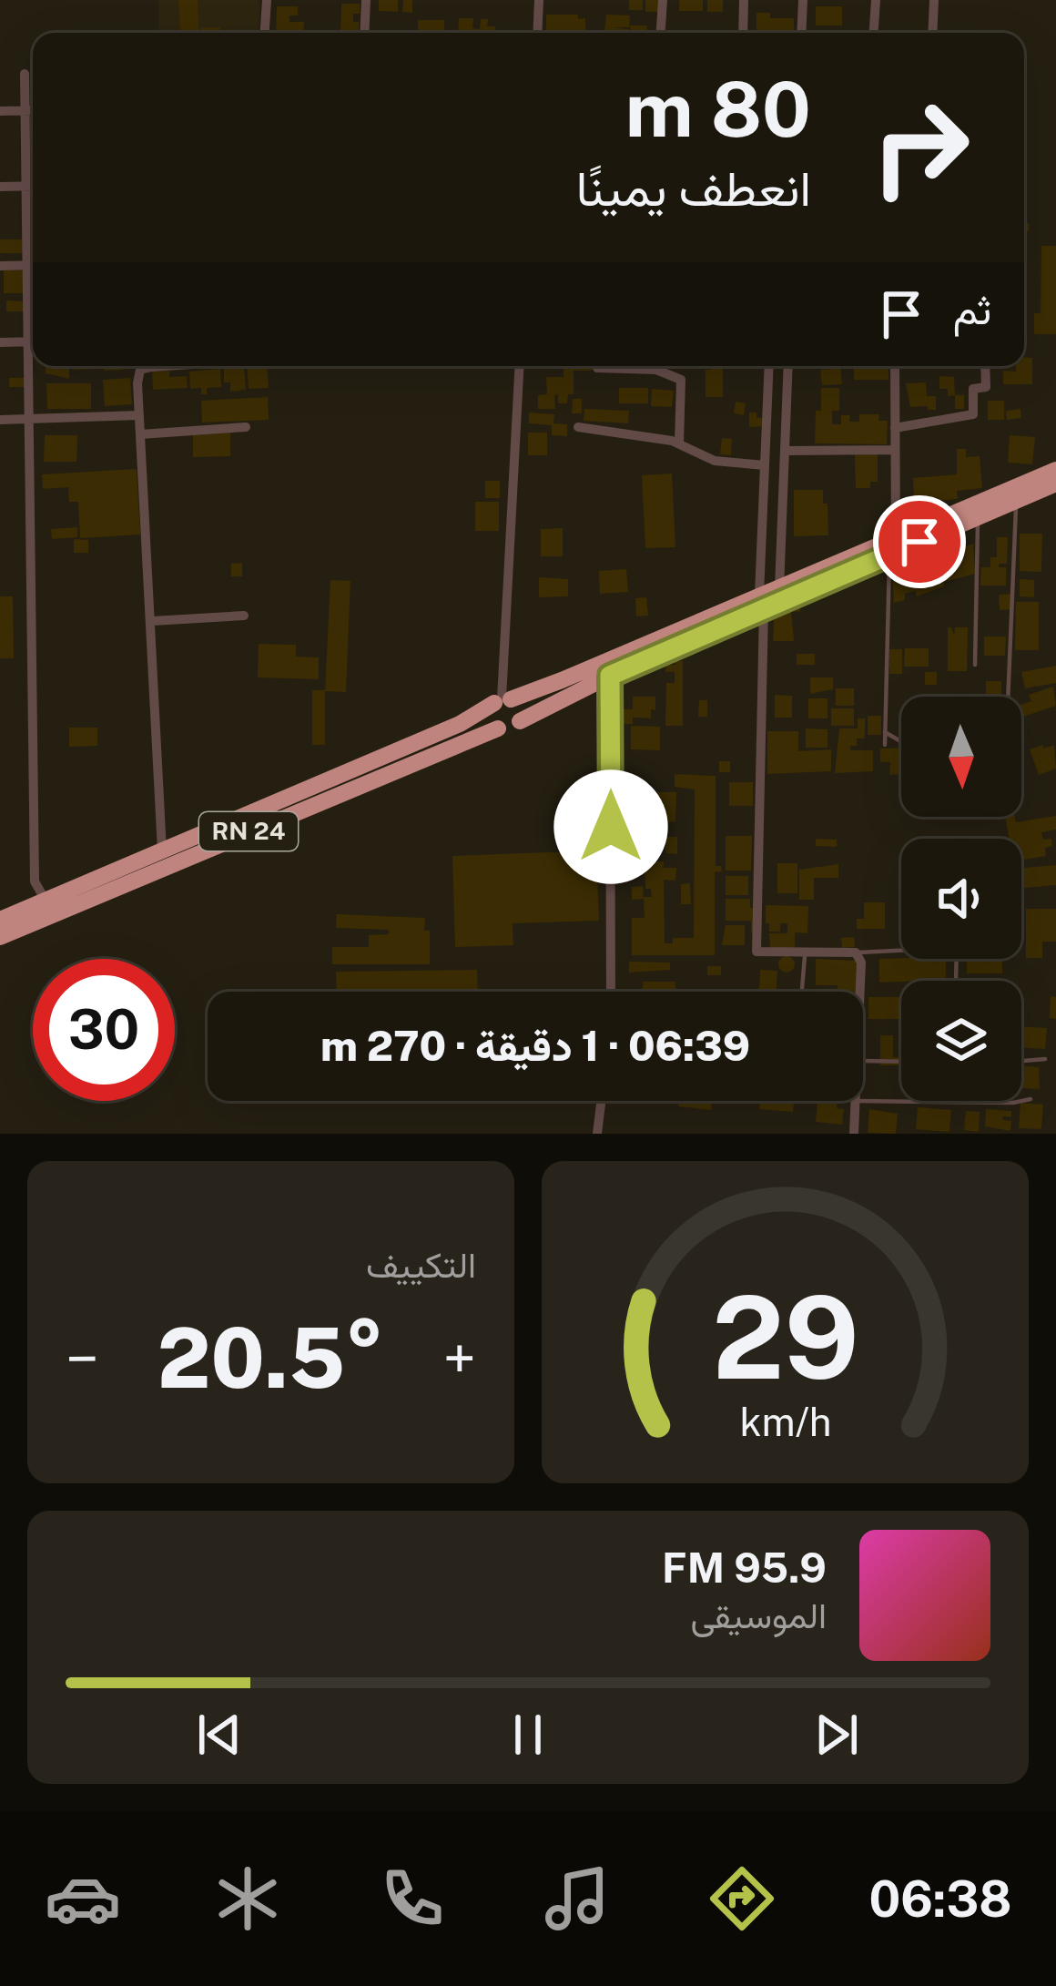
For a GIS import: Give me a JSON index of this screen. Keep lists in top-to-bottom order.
{
  "streets": {
    "highway": ["RN 24"]
  },
  "north": "bottom",
  "page": {
    "turn": ["80 m", "انعطف يمينًا"],
    "then": "ثم",
    "limit": "30",
    "trip": "06:39 · 1 دقيقة · 270 m",
    "tile": "التكييف",
    "heat": ["−", "20.5°", "+"],
    "song": ["95.9 FM", "الموسيقى"],
    "tabs": "06:38",
    "gauge": ["29", "km/h"]
  }
}
